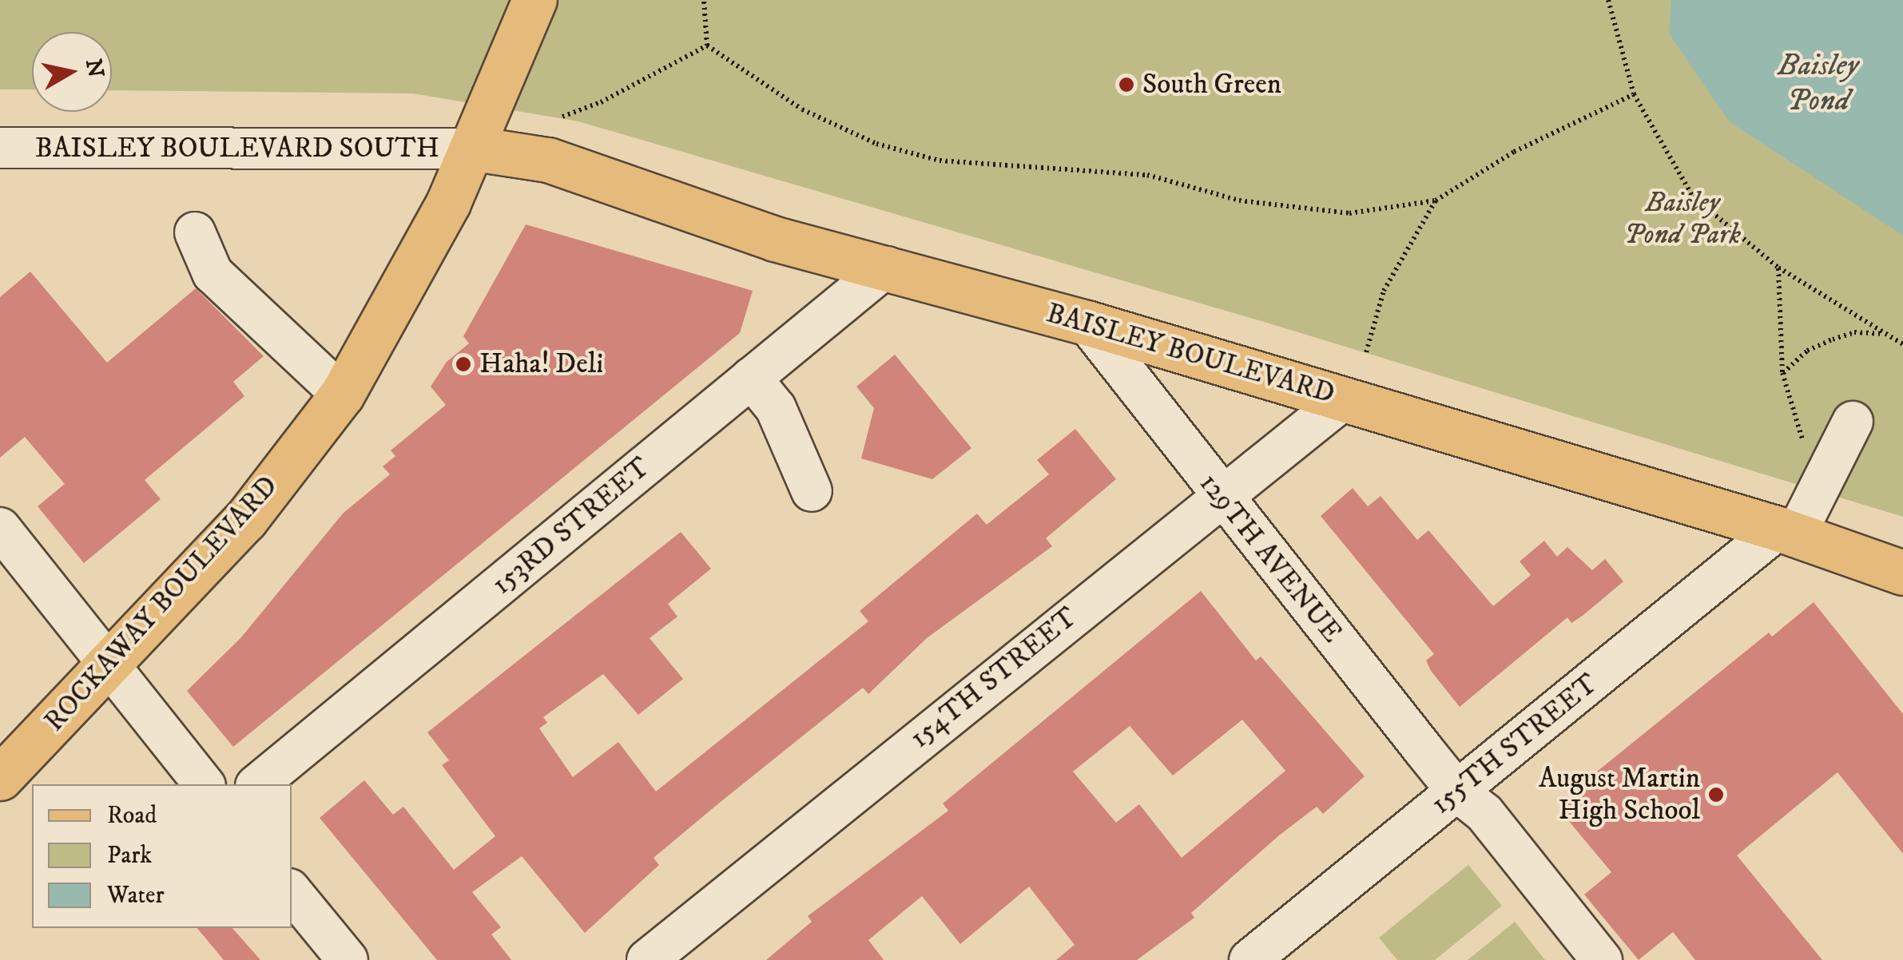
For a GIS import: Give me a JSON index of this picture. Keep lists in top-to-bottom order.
{
  "streets": {
    "main road": ["BAISLEY BOULEVARD", "ROCKAWAY BOULEVARD"],
    "street": [
      "BAISLEY BOULEVARD SOUTH",
      "153RD STREET",
      "129TH AVENUE",
      "154TH STREET",
      "155TH STREET"
    ]
  },
  "crossings": [
    ["BAISLEY BOULEVARD SOUTH", "BAISLEY BOULEVARD"],
    ["BAISLEY BOULEVARD SOUTH", "ROCKAWAY BOULEVARD"],
    ["BAISLEY BOULEVARD", "153RD STREET"],
    ["BAISLEY BOULEVARD", "129TH AVENUE"],
    ["BAISLEY BOULEVARD", "ROCKAWAY BOULEVARD"],
    ["BAISLEY BOULEVARD", "154TH STREET"],
    ["BAISLEY BOULEVARD", "155TH STREET"],
    ["129TH AVENUE", "154TH STREET"],
    ["129TH AVENUE", "155TH STREET"]
  ],
  "water": ["Baisley Pond"],
  "parks": ["Baisley Pond Park"],
  "places": ["South Green", "Haha! Deli", "August Martin High School"],
  "legend": ["Road", "Park", "Water"],
  "north": "right"
}
